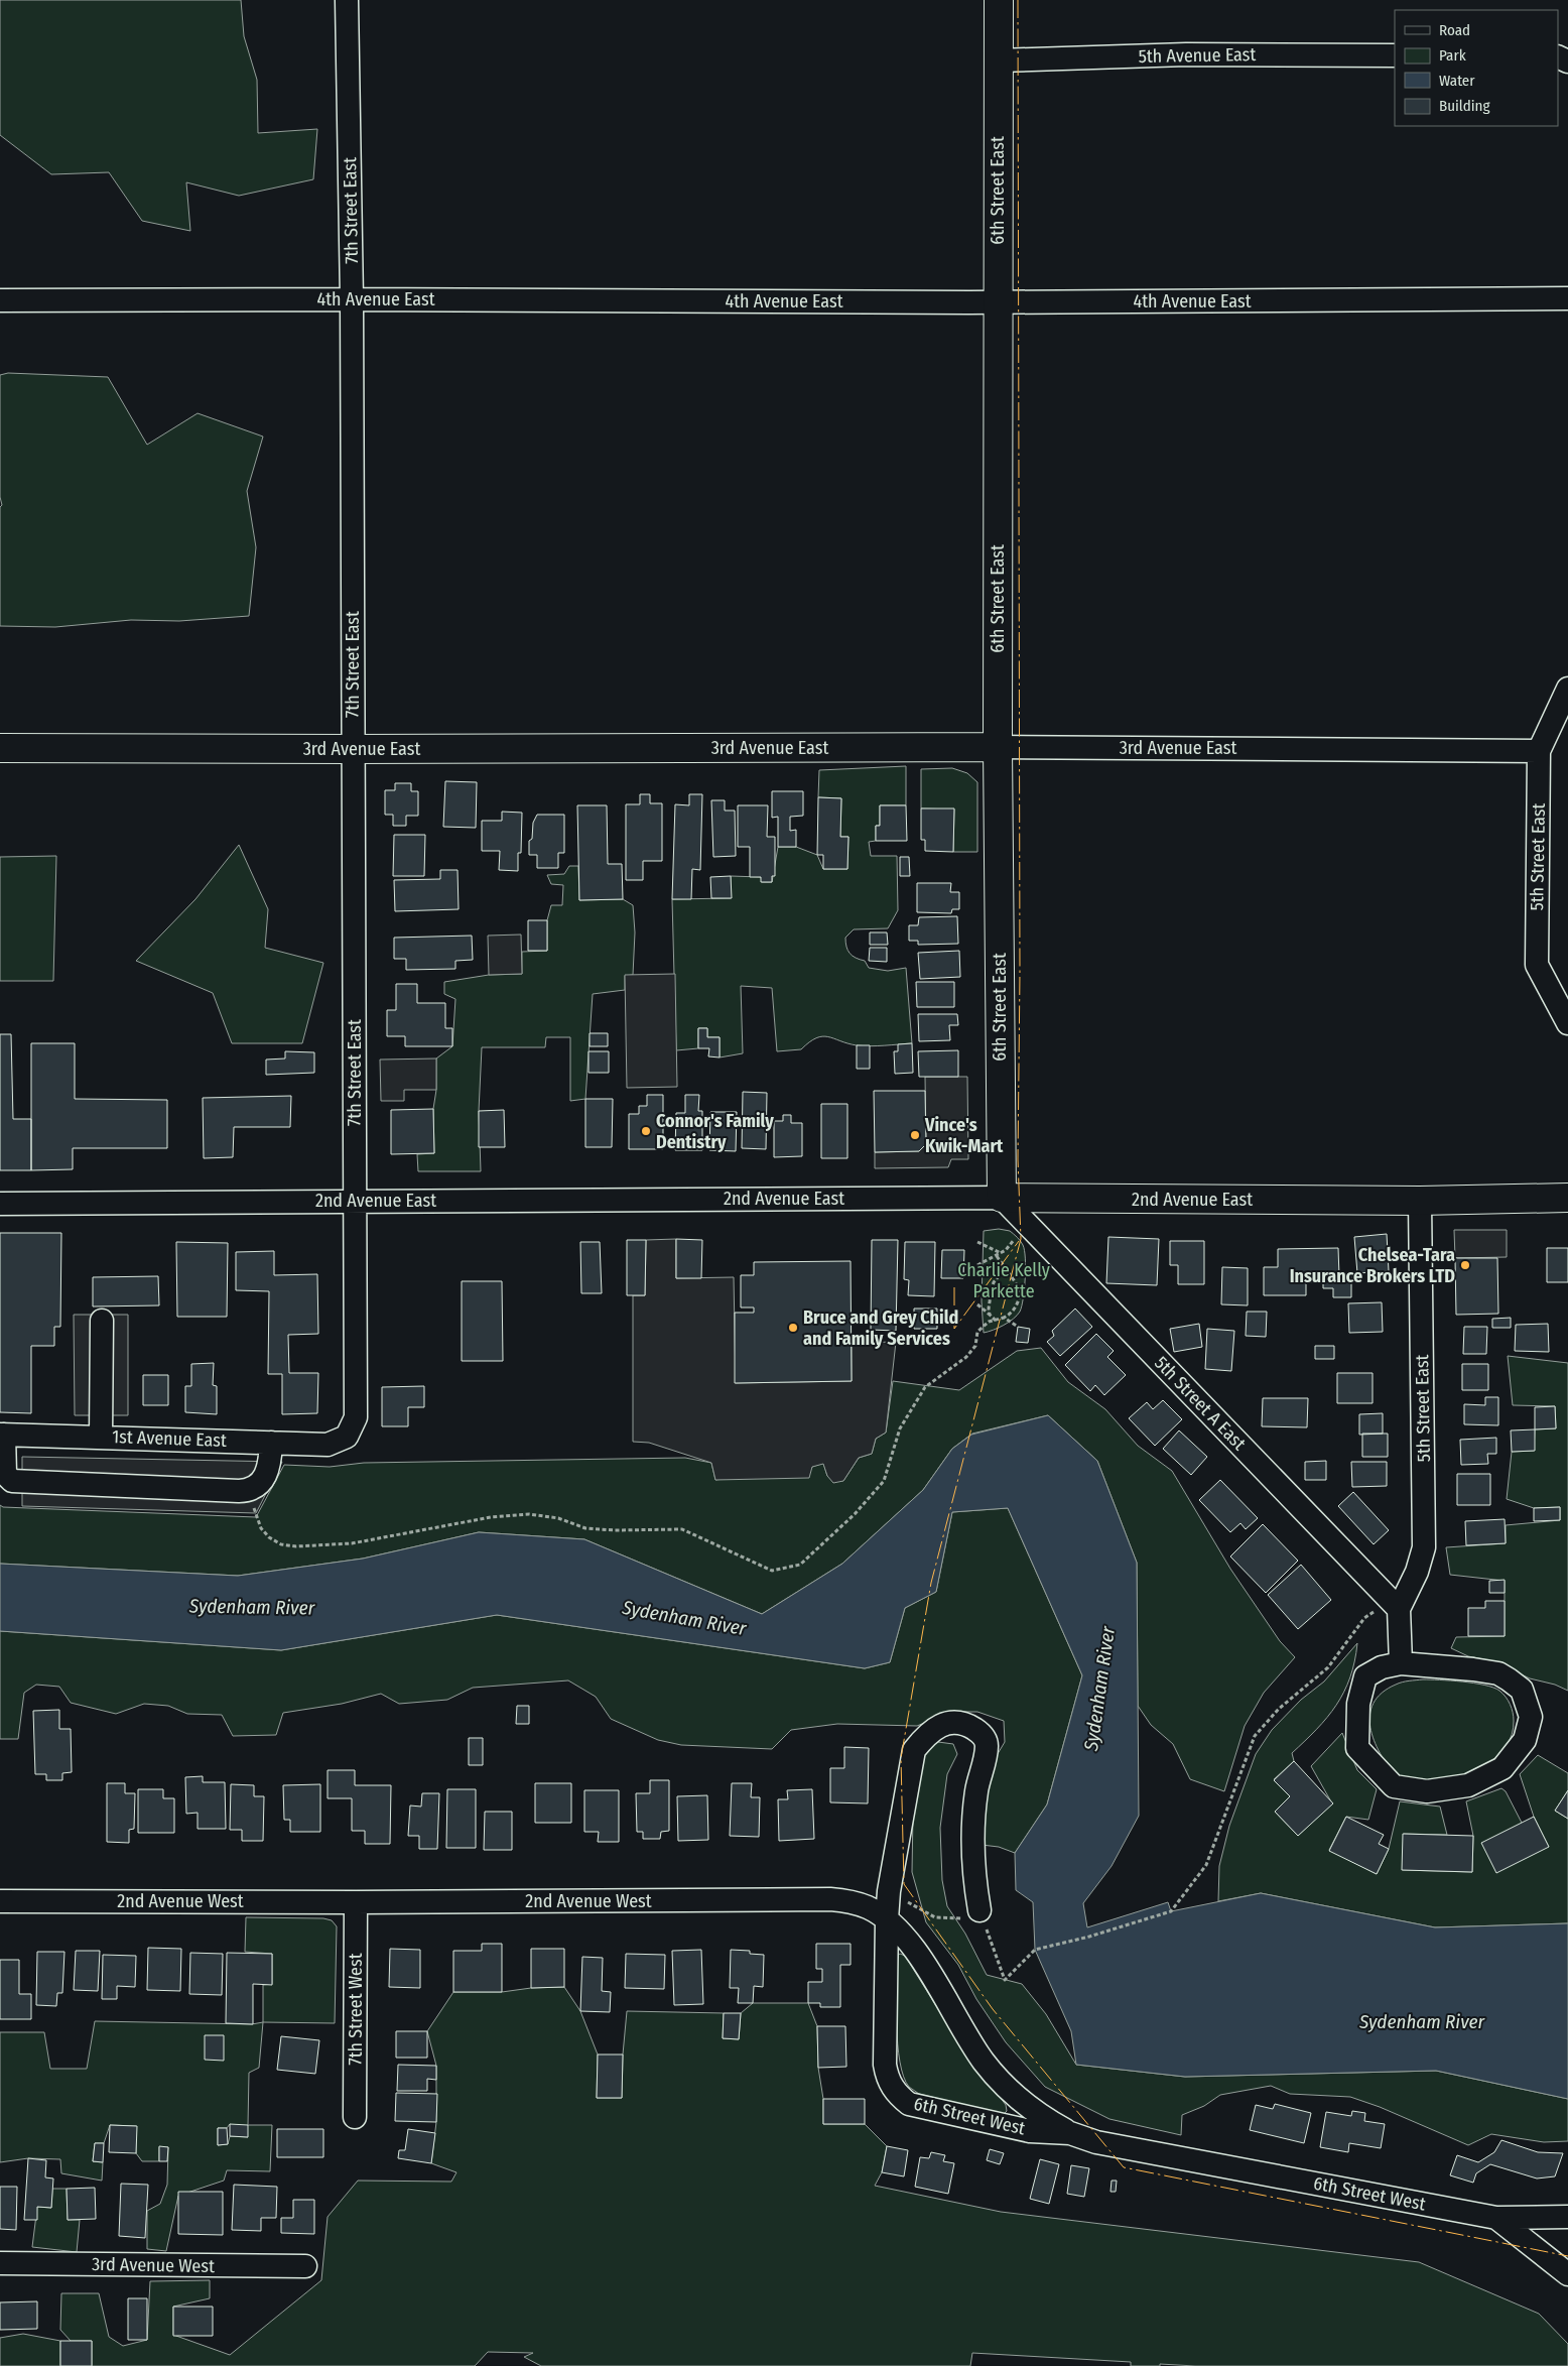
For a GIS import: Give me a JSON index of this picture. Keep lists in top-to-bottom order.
{
  "streets": {
    "main road": ["6th Street East", "3rd Avenue East", "2nd Avenue East"],
    "street": [
      "5th Avenue East",
      "7th Street East",
      "4th Avenue East",
      "5th Street East",
      "5th Street A East",
      "1st Avenue East",
      "2nd Avenue West",
      "7th Street West",
      "6th Street West",
      "3rd Avenue West"
    ]
  },
  "crossings": [
    ["5th Avenue East", "6th Street East"],
    ["6th Street East", "4th Avenue East"],
    ["6th Street East", "3rd Avenue East"],
    ["6th Street East", "2nd Avenue East"],
    ["6th Street East", "5th Street A East"],
    ["7th Street East", "4th Avenue East"],
    ["7th Street East", "3rd Avenue East"],
    ["7th Street East", "2nd Avenue East"],
    ["7th Street East", "1st Avenue East"],
    ["3rd Avenue East", "5th Street East"],
    ["5th Street East", "2nd Avenue East"],
    ["5th Street East", "5th Street A East"],
    ["2nd Avenue East", "5th Street A East"],
    ["2nd Avenue West", "7th Street West"],
    ["2nd Avenue West", "6th Street West"]
  ],
  "water": ["Sydenham River"],
  "parks": ["Charlie Kelly Parkette"],
  "places": [
    "Connor's Family Dentistry",
    "Vince's Kwik-Mart",
    "Chelsea-Tara Insurance Brokers LTD",
    "Bruce and Grey Child and Family Services"
  ],
  "legend": [
    "Road",
    "Park",
    "Water",
    "Building"
  ]
}
